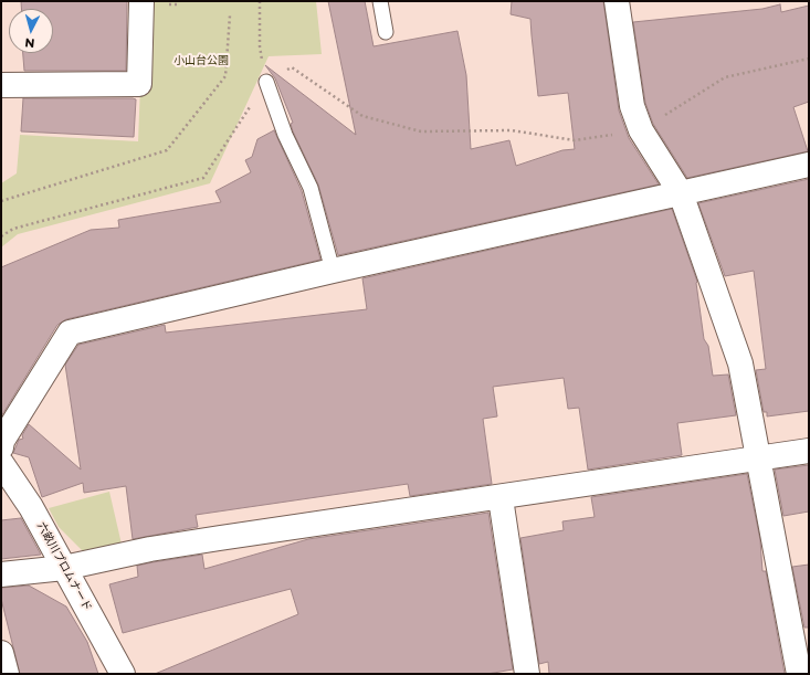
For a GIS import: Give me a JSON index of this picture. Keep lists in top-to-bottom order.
{
  "streets": {
    "street": ["六畝川プロムナード"]
  },
  "parks": ["小山台公園"],
  "north": "bottom"
}
